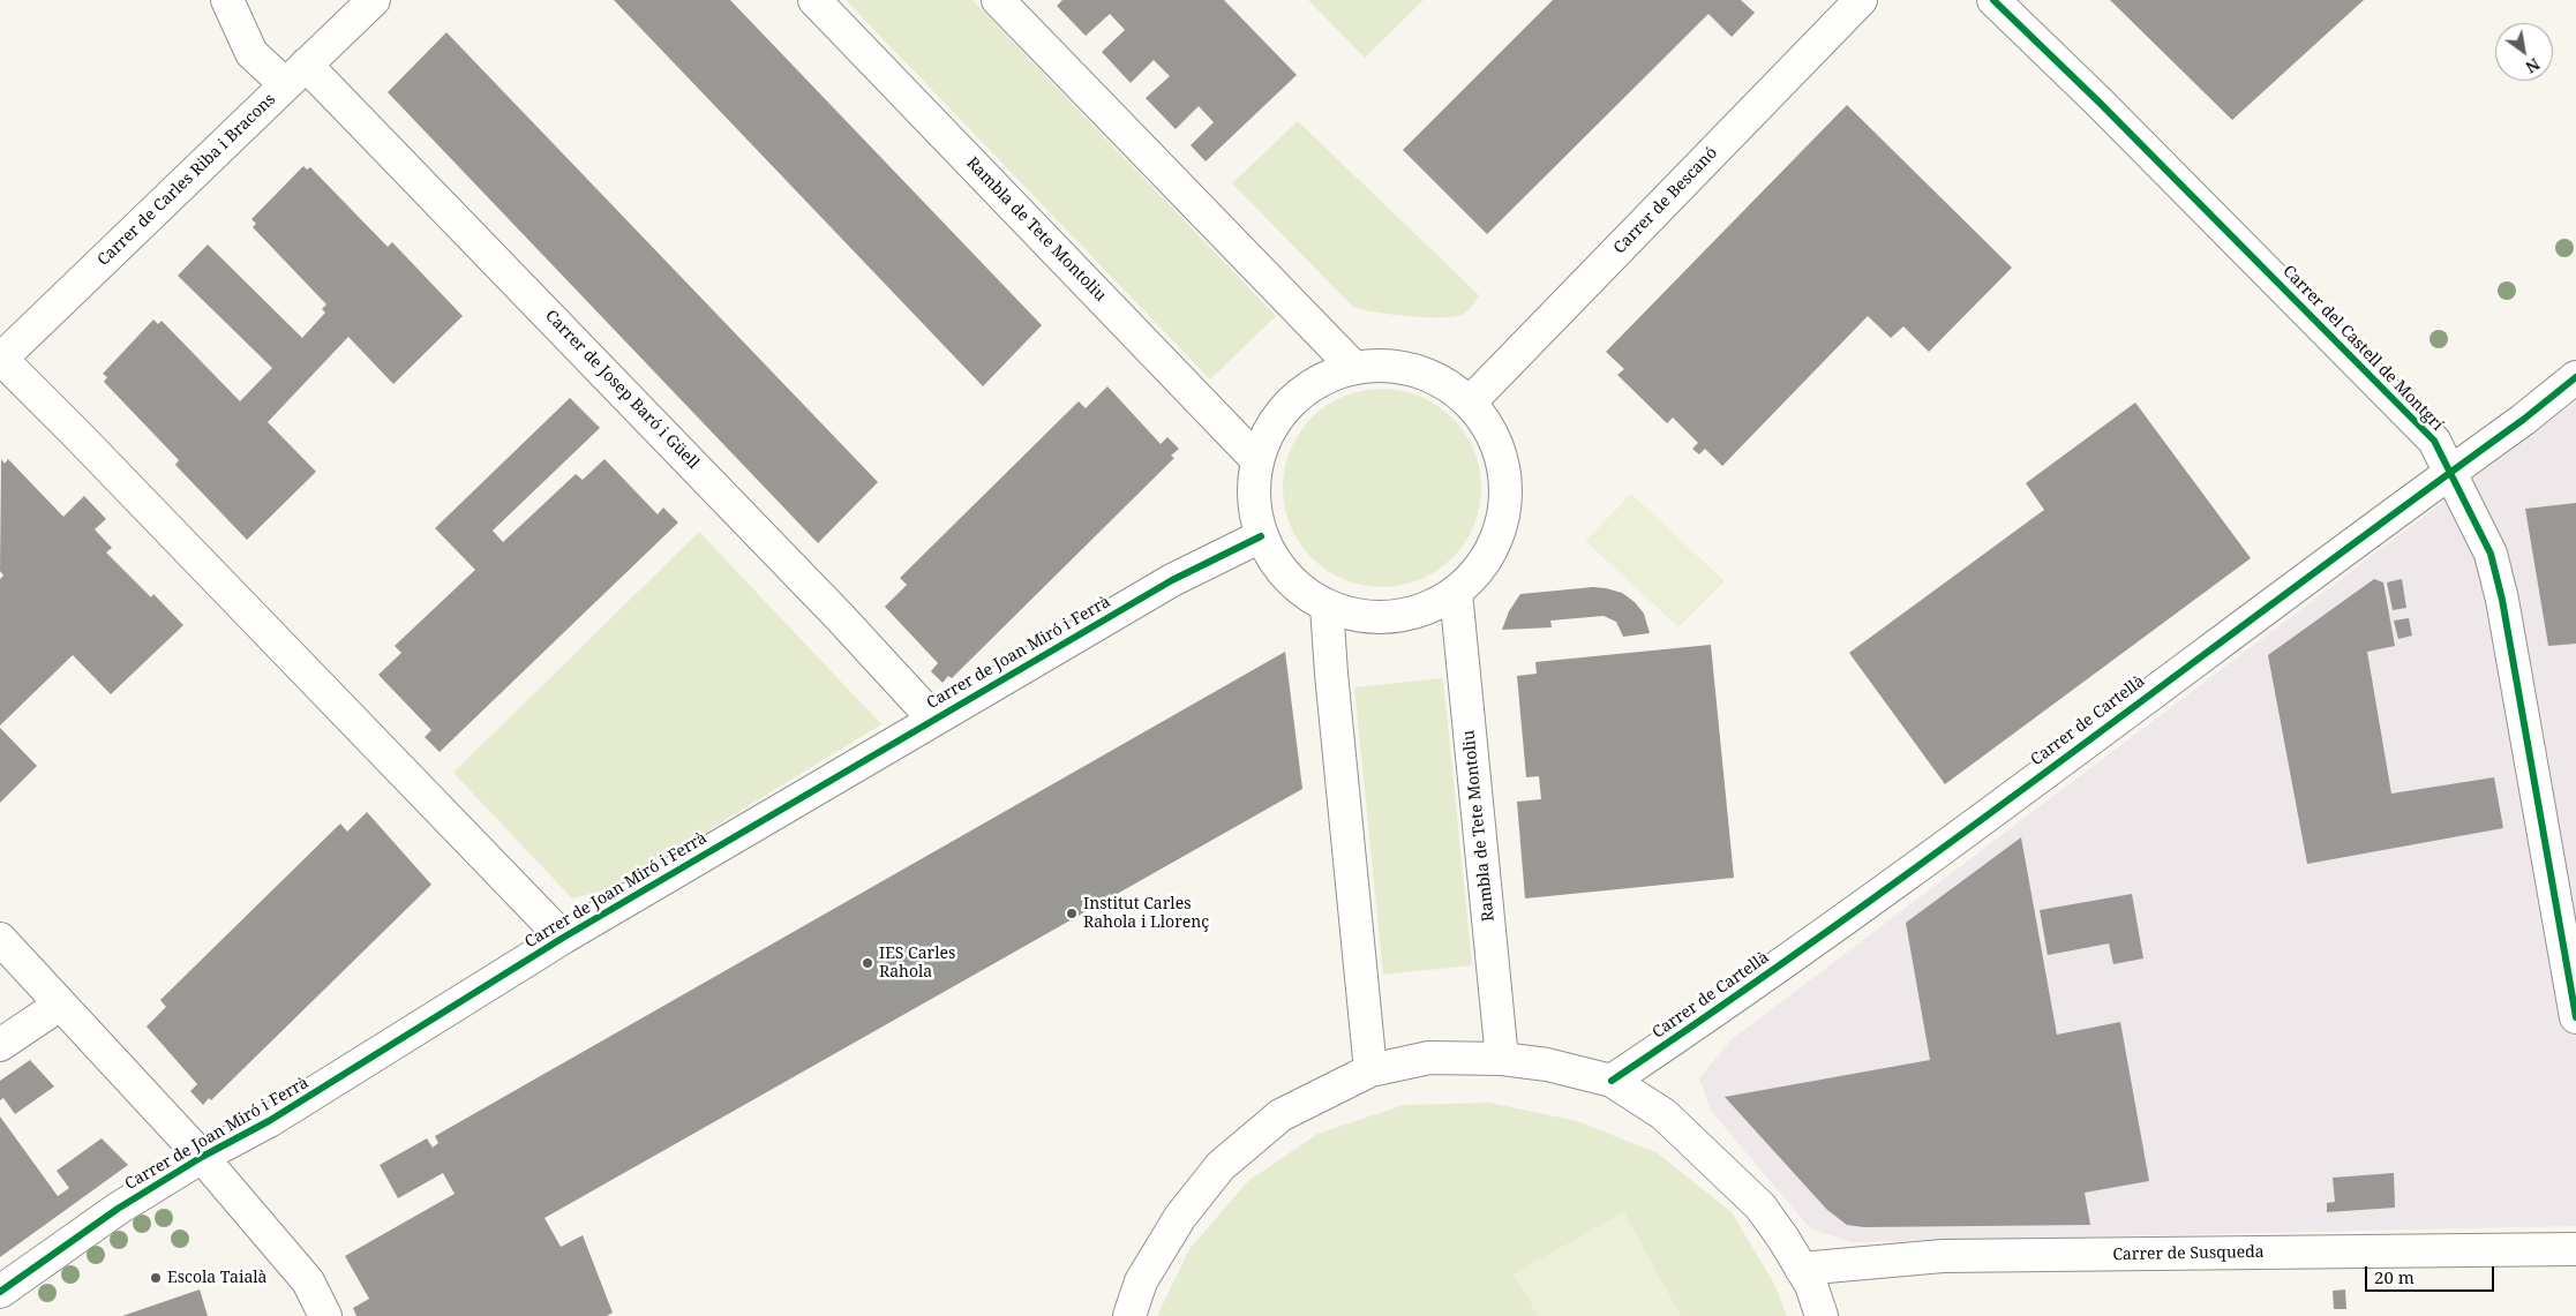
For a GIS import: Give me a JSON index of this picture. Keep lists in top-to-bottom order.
{
  "streets": {
    "street": [
      "Carrer de Carles Riba i Bracons",
      "Carrer de Bescanó",
      "Rambla de Tete Montoliu",
      "Carrer del Castell de Montgrí",
      "Carrer de Josep Baró i Güell",
      "Carrer de Joan Miró i Ferrà",
      "Carrer de Cartellà",
      "Carrer de Susqueda"
    ]
  },
  "crossings": [
    ["Carrer de Carles Riba i Bracons", "Carrer de Josep Baró i Güell"],
    ["Carrer del Castell de Montgrí", "Carrer de Cartellà"],
    ["Carrer de Josep Baró i Güell", "Carrer de Joan Miró i Ferrà"]
  ],
  "places": ["Institut Carles Rahola i Llorenç", "IES Carles Rahola", "Escola Taialà"],
  "scale_bar": "20 m",
  "north": "bottom right"
}
